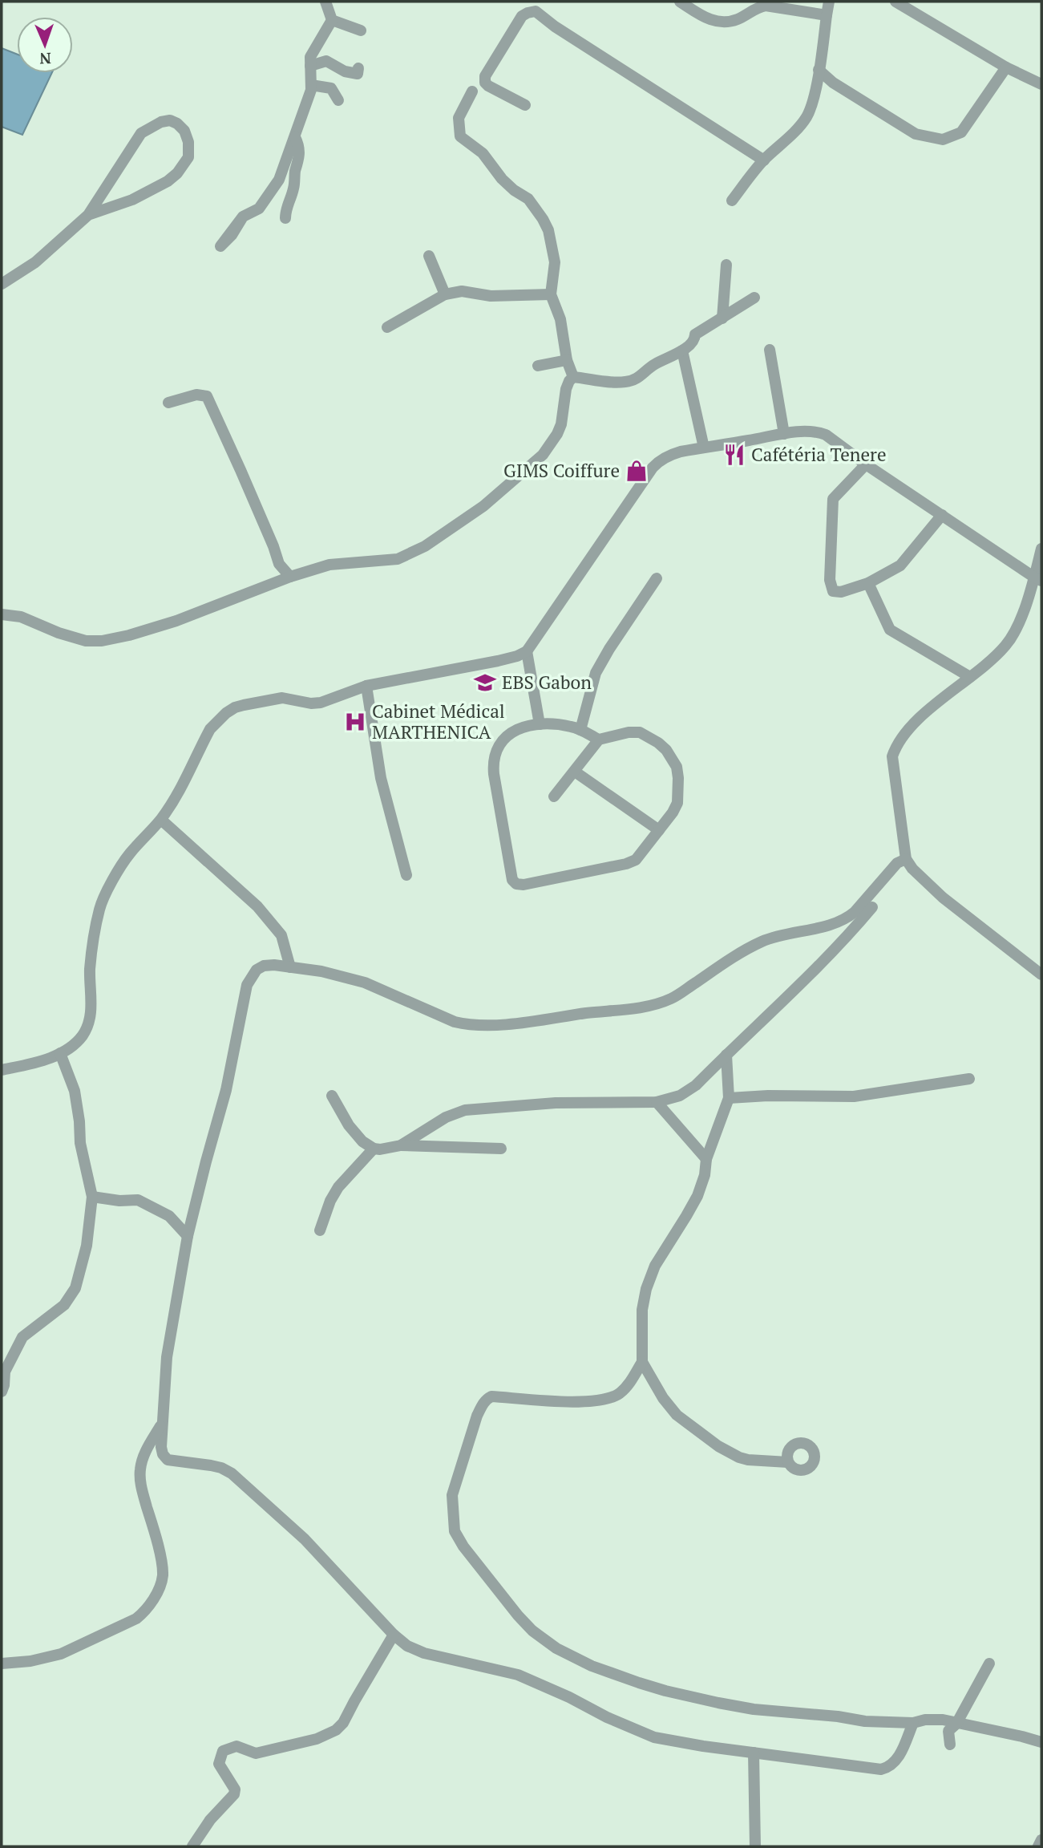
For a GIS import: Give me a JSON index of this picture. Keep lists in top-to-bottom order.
{
  "places": {
    "restaurant": ["Cafétéria Tenere"],
    "shop": ["GIMS Coiffure"],
    "school or university": ["EBS Gabon"],
    "hospital": ["Cabinet Médical MARTHENICA"]
  },
  "north": "bottom"
}
